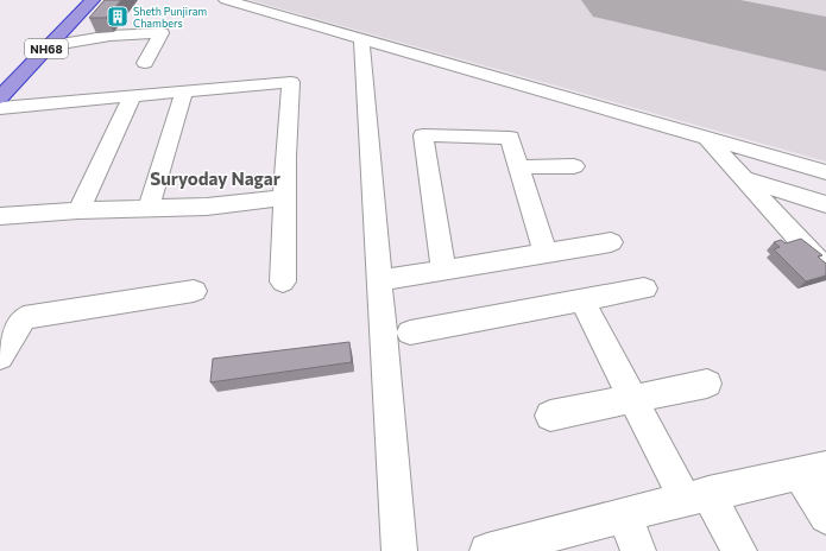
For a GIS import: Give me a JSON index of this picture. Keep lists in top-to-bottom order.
{
  "streets": {
    "highway": ["NH68"]
  },
  "districts": ["Suryoday Nagar"],
  "places": {
    "building": ["Sheth Punjiram Chambers"]
  }
}
